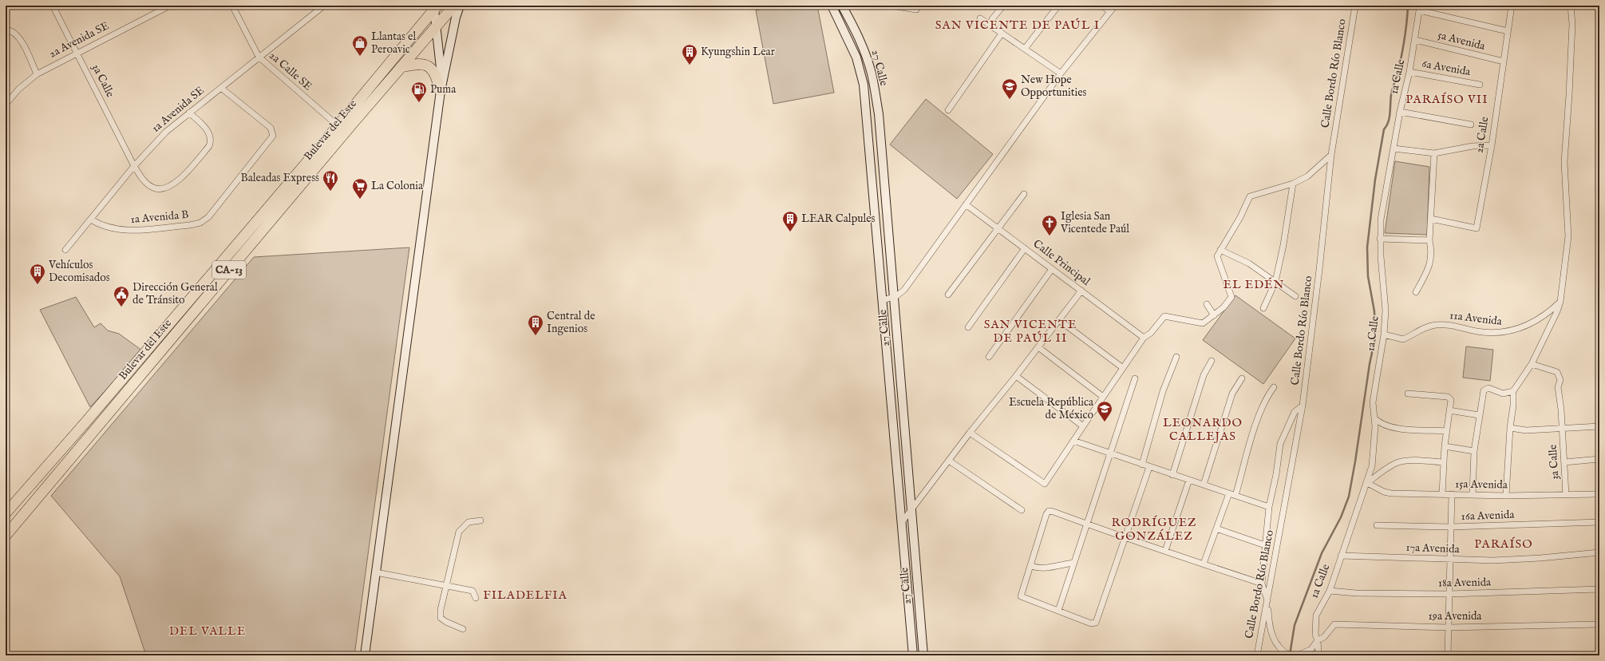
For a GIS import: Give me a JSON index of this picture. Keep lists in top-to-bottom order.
{
  "streets": {
    "highway": ["Bulevar del Este", "CA-13"],
    "street": [
      "2a Avenida SE",
      "5a Avenida",
      "27 Calle",
      "6a Avenida",
      "2a Calle SE",
      "Calle Bordo Río Blanco",
      "1a Calle",
      "3a Calle",
      "1a Avenida SE",
      "2a Calle",
      "1a Avenida B",
      "Calle Principal",
      "11a Avenida",
      "15a Avenida",
      "16a Avenida",
      "17a Avenida",
      "18a Avenida",
      "19a Avenida"
    ]
  },
  "crossings": [
    ["2a Avenida SE", "3a Calle"],
    ["5a Avenida", "1a Calle"],
    ["5a Avenida", "2a Calle"],
    ["6a Avenida", "1a Calle"],
    ["2a Calle SE", "1a Avenida SE"],
    ["2a Calle SE", "Bulevar del Este"],
    ["1a Calle", "11a Avenida"],
    ["1a Calle", "15a Avenida"],
    ["1a Calle", "17a Avenida"],
    ["1a Calle", "18a Avenida"],
    ["1a Calle", "19a Avenida"],
    ["3a Calle", "1a Avenida SE"],
    ["3a Calle", "15a Avenida"],
    ["1a Avenida SE", "1a Avenida B"]
  ],
  "districts": [
    "SAN VICENTE DE PAÚL I",
    "PARAÍSO VII",
    "EL EDÉN",
    "SAN VICENTE DE PAÚL II",
    "LEONARDO CALLEJAS",
    "RODRÍGUEZ GONZÁLEZ",
    "PARAÍSO",
    "FILADELFIA",
    "DEL VALLE"
  ],
  "places": {
    "shop": ["Llantas el Peroavic"],
    "building": [
      "Kyungshin Lear",
      "LEAR Calpules",
      "Vehículos Decomisados",
      "Central de Ingenios"
    ],
    "school or university": ["New Hope Opportunities", "Escuela República de México"],
    "fuel station": ["Puma"],
    "restaurant": ["Baleadas Express"],
    "supermarket": ["La Colonia"],
    "church": ["Iglesia San Vicentede Paúl"],
    "public building": ["Dirección General de Tránsito"]
  }
}
